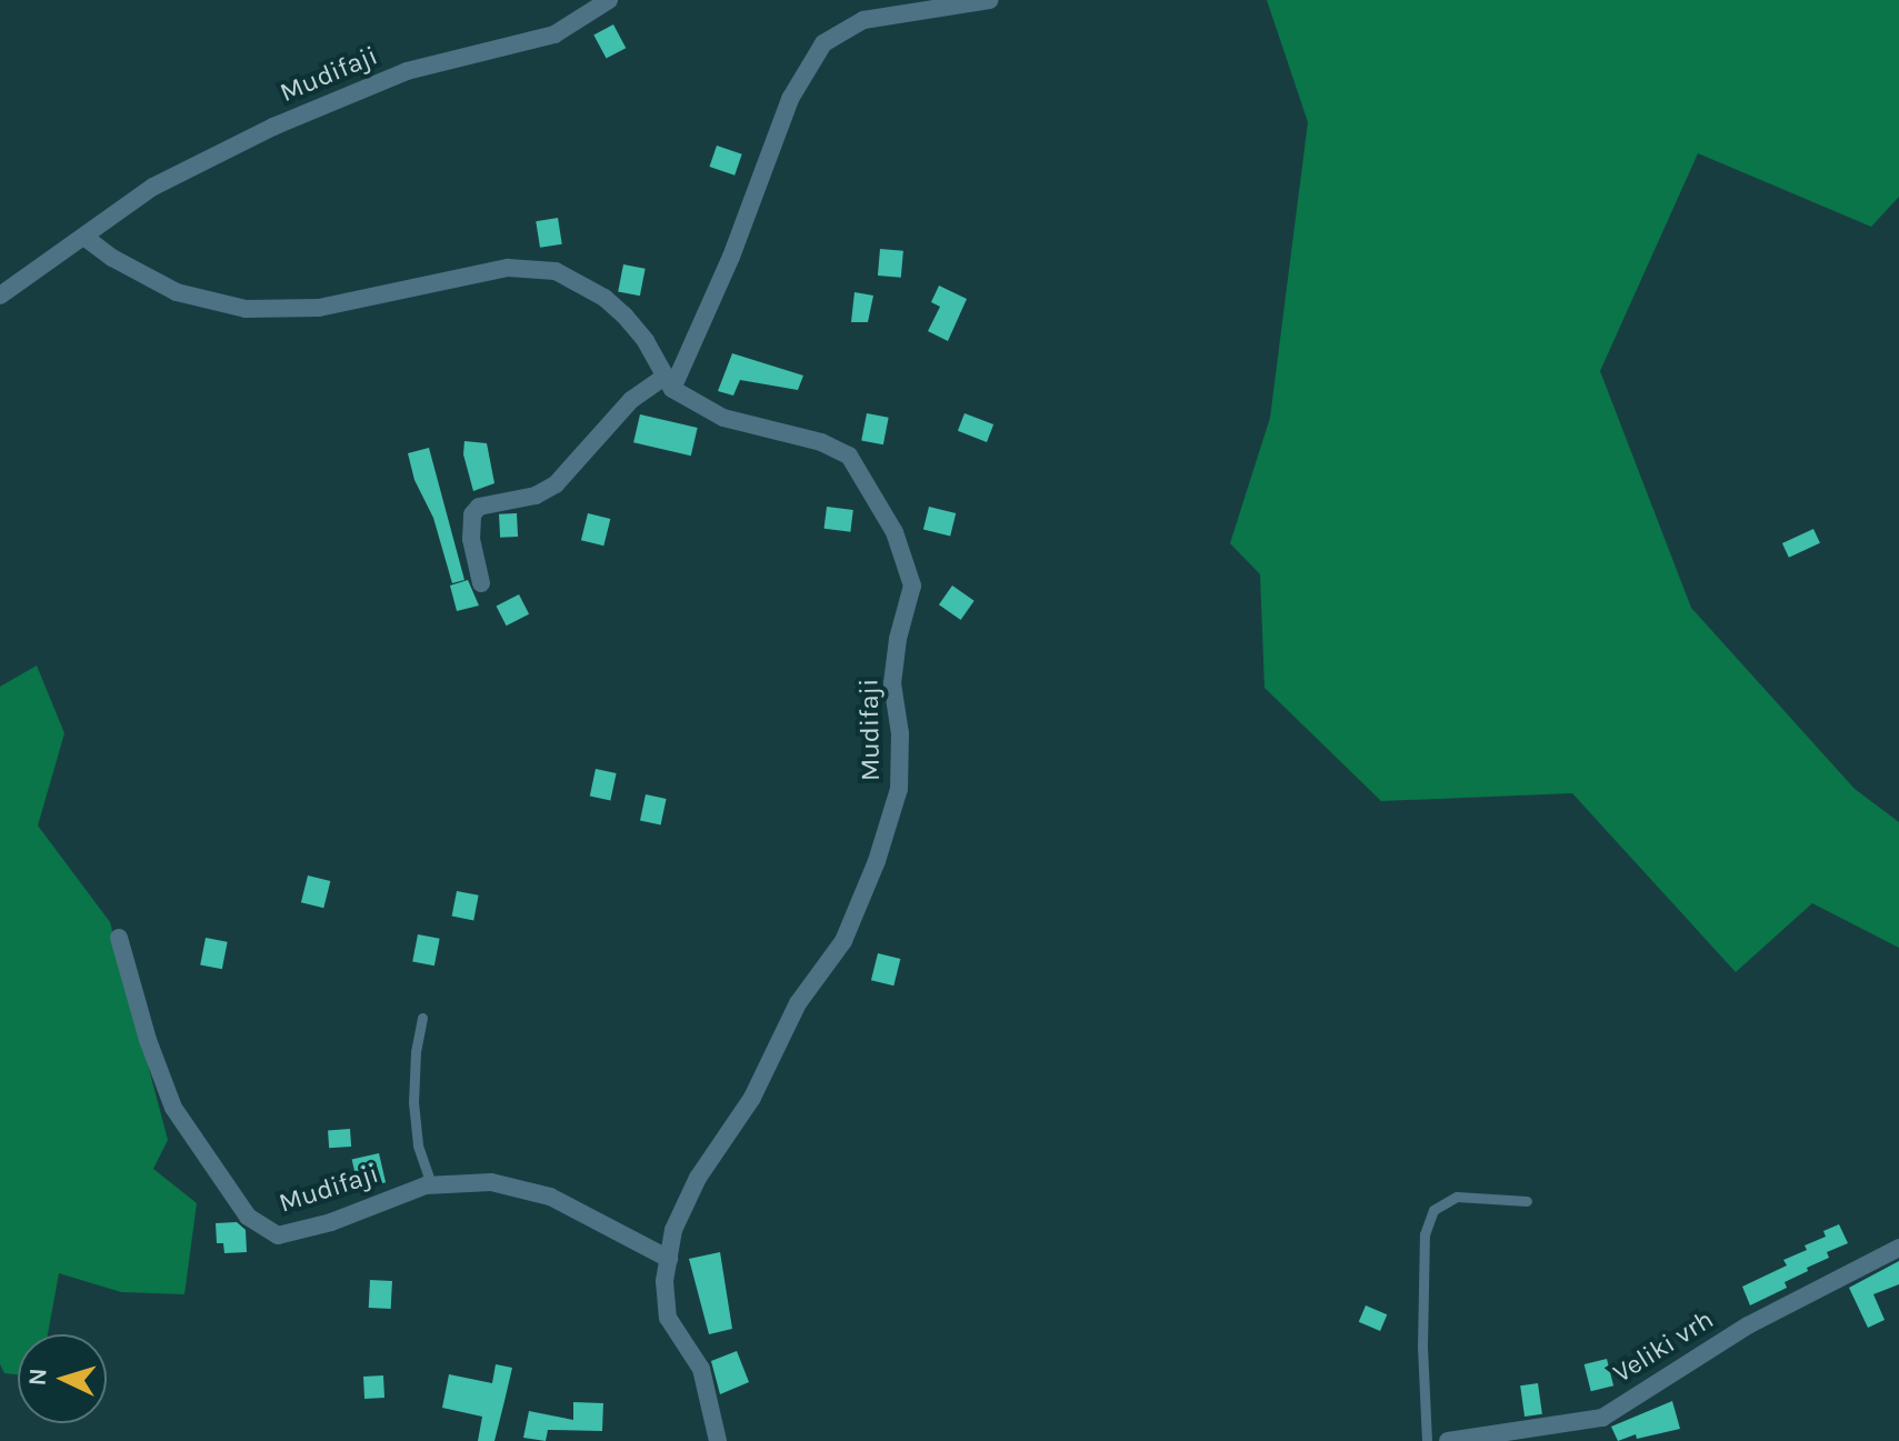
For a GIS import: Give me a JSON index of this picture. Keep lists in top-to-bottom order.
{
  "streets": {
    "street": ["Mudifaji", "Veliki vrh"]
  },
  "north": "left"
}
